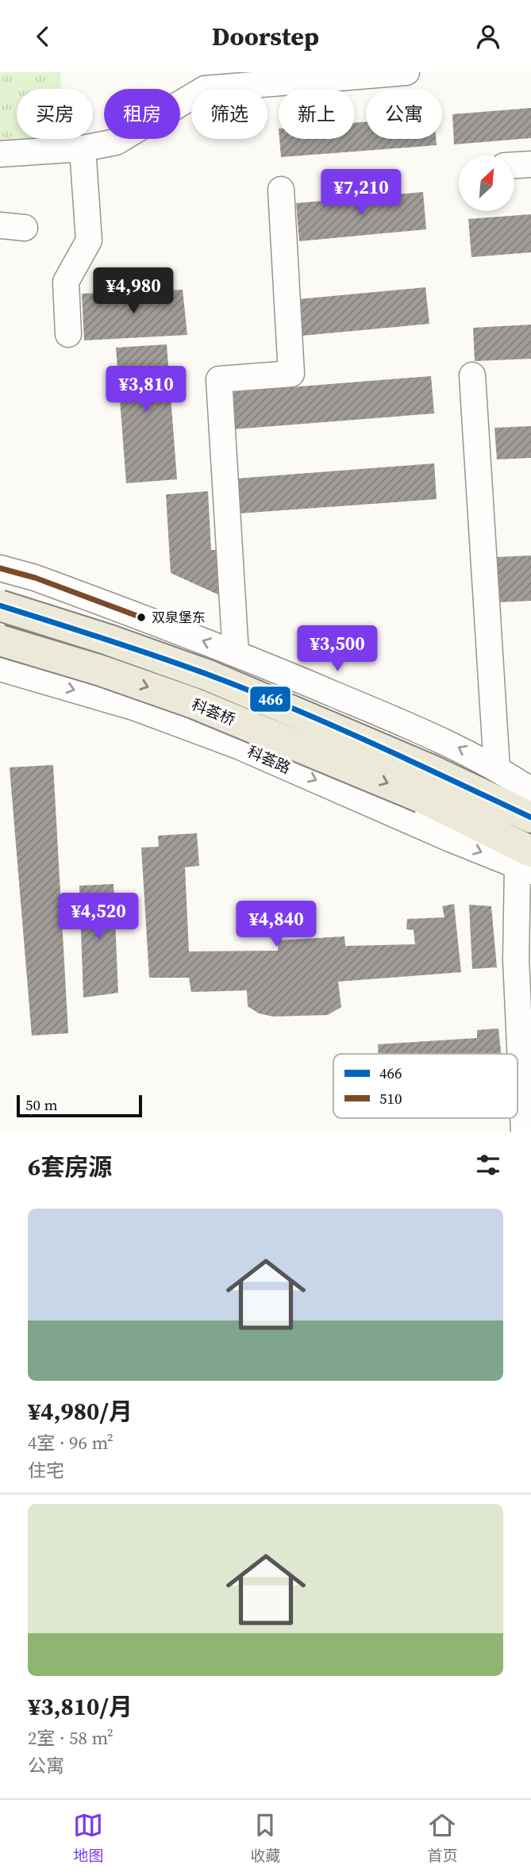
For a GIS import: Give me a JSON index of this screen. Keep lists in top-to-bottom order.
{
  "streets": {
    "main road": ["科荟桥"],
    "street": ["科荟路"]
  },
  "places": ["双泉堡东"],
  "lines": ["transit line 510", "transit line 466"],
  "legend": ["466", "510"],
  "scale_bar": "50 m",
  "north": "top right",
  "page": {
    "header": "Doorstep",
    "chip": [
      "买房",
      "租房",
      "筛选",
      "新上",
      "公寓"
    ],
    "price": [
      "¥7,210",
      "¥4,980",
      "¥3,810",
      "¥3,500",
      "¥4,520",
      "¥4,840"
    ],
    "scale": "50 m",
    "heading": "6套房源",
    "list": [
      {
        "name": "¥4,980/月",
        "note": "4室 · 96 m² · 住宅"
      },
      {
        "name": "¥3,810/月",
        "note": "2室 · 58 m² · 公寓"
      }
    ],
    "tabs": ["地图", "收藏", "首页"]
  }
}
